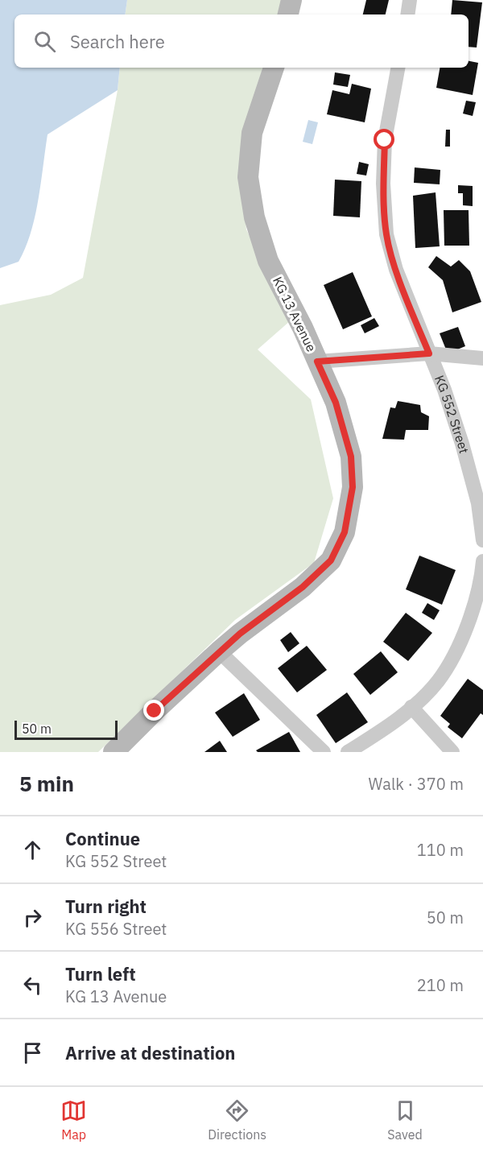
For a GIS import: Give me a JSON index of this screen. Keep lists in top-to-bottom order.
{
  "streets": {
    "street": ["KG 13 Avenue", "KG 552 Street"]
  },
  "scale_bar": "50 m",
  "page": {
    "search": "Search here",
    "scale": "50 m",
    "heading": ["5 min", "Walk · 370 m"],
    "list": [
      ["Continue", "KG 552 Street", "110 m"],
      ["Turn right", "KG 556 Street", "50 m"],
      ["Turn left", "KG 13 Avenue", "210 m"],
      "Arrive at destination"
    ],
    "nav": ["Map", "Directions", "Saved"]
  }
}
